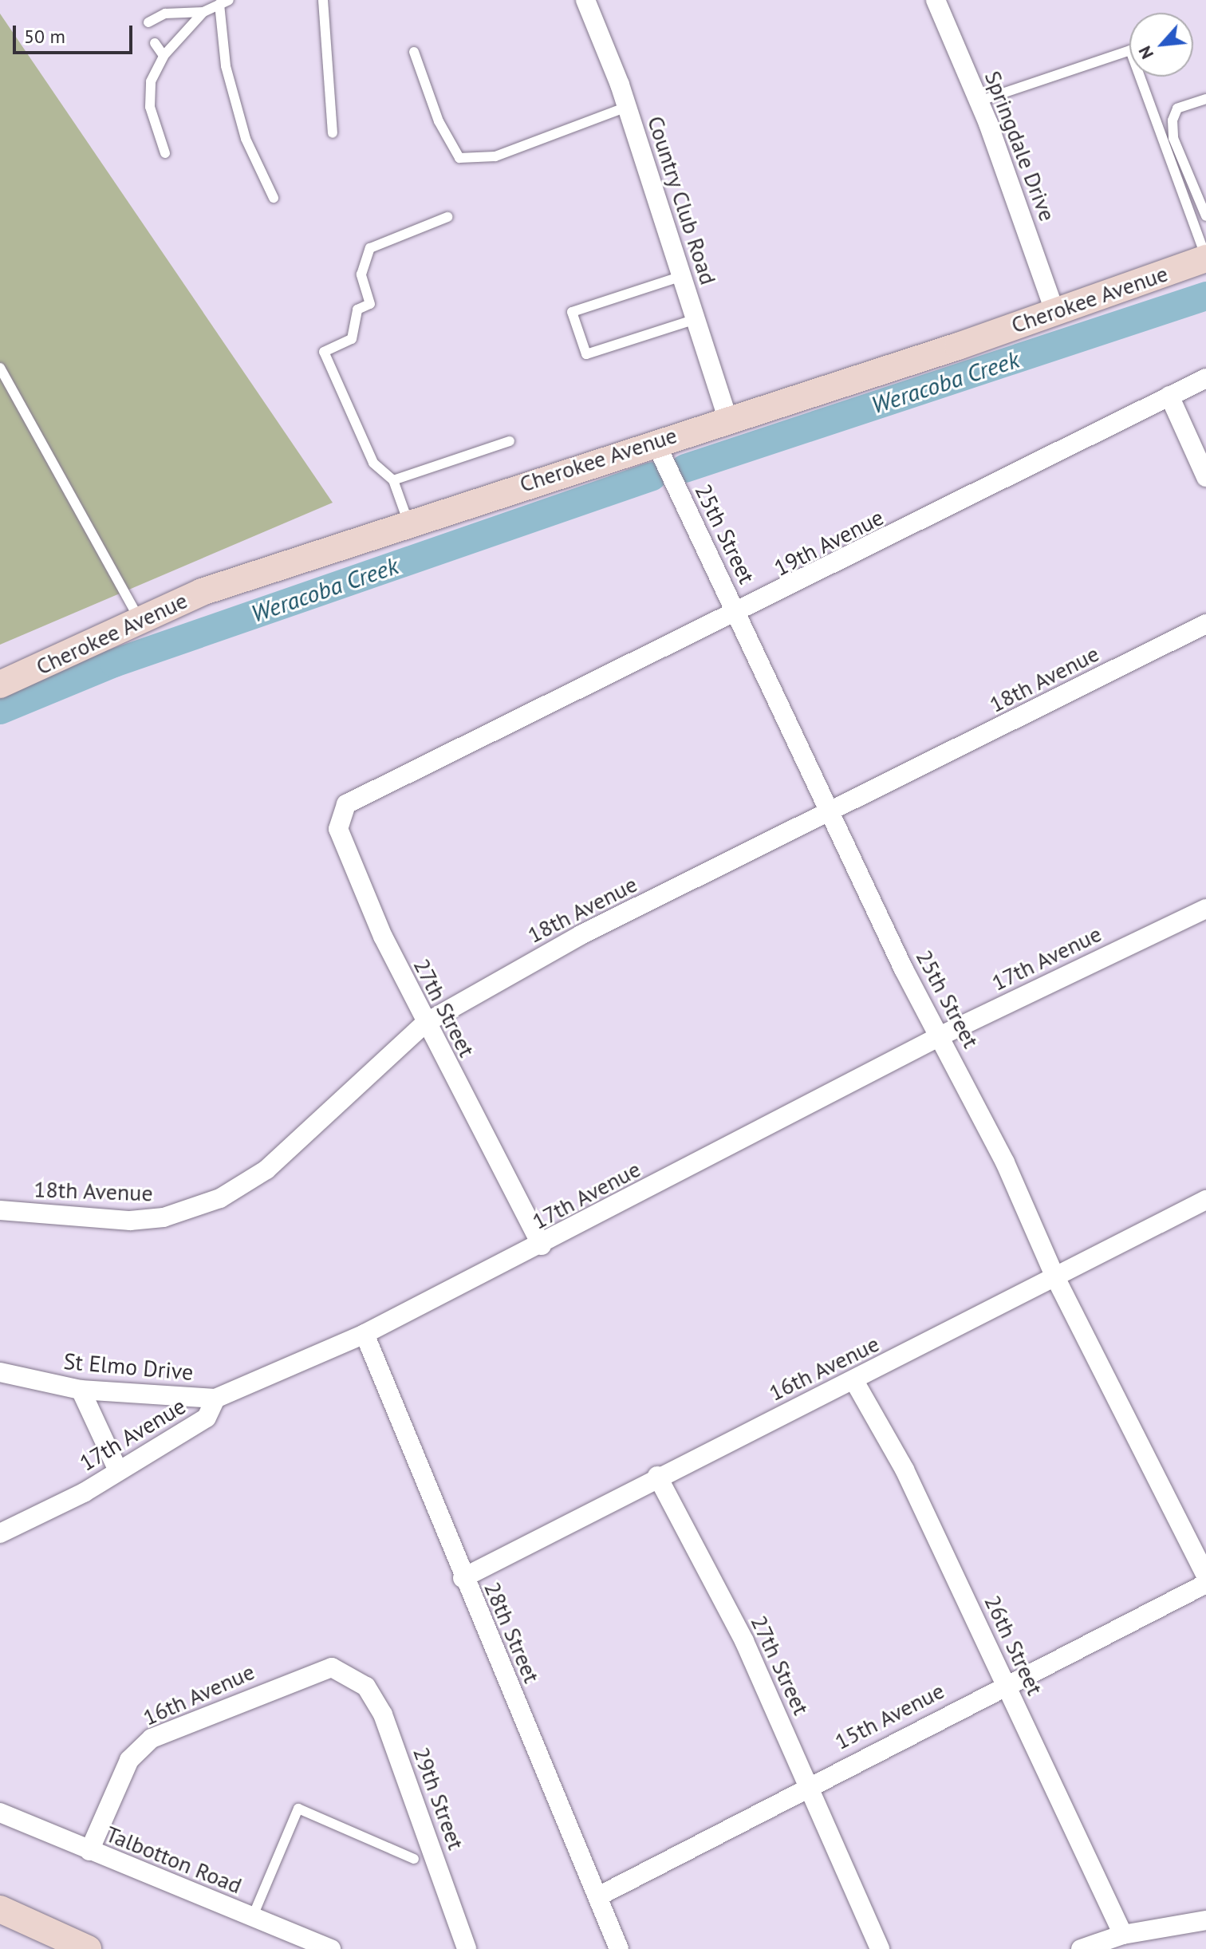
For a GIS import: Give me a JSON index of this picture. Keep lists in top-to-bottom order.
{
  "streets": {
    "street": [
      "Springdale Drive",
      "Country Club Road",
      "Cherokee Avenue",
      "25th Street",
      "19th Avenue",
      "18th Avenue",
      "17th Avenue",
      "27th Street",
      "St Elmo Drive",
      "16th Avenue",
      "28th Street",
      "26th Street",
      "15th Avenue",
      "29th Street",
      "Talbotton Road"
    ]
  },
  "crossings": [
    ["Springdale Drive", "Cherokee Avenue"],
    ["Country Club Road", "Cherokee Avenue"],
    ["Cherokee Avenue", "25th Street"],
    ["25th Street", "19th Avenue"],
    ["25th Street", "18th Avenue"],
    ["25th Street", "17th Avenue"],
    ["25th Street", "16th Avenue"],
    ["19th Avenue", "27th Street"],
    ["18th Avenue", "27th Street"],
    ["17th Avenue", "27th Street"],
    ["17th Avenue", "St Elmo Drive"],
    ["17th Avenue", "28th Street"],
    ["27th Street", "16th Avenue"],
    ["27th Street", "15th Avenue"],
    ["16th Avenue", "28th Street"],
    ["16th Avenue", "26th Street"],
    ["16th Avenue", "29th Street"],
    ["16th Avenue", "Talbotton Road"],
    ["28th Street", "15th Avenue"],
    ["26th Street", "15th Avenue"]
  ],
  "water": ["Weracoba Creek"],
  "scale_bar": "50 m",
  "north": "bottom left"
}
